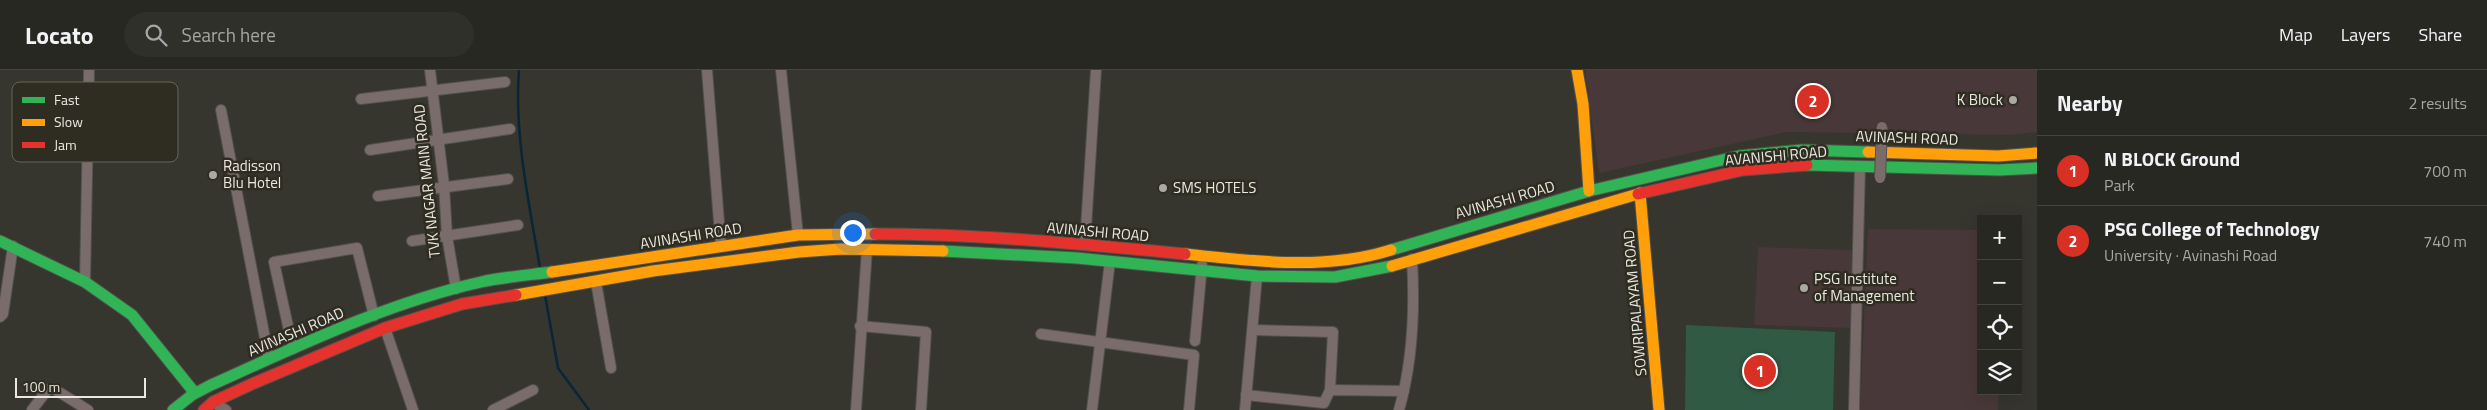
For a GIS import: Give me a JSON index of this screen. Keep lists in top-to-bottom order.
{
  "streets": {
    "main road": ["AVINASHI ROAD", "AVANISHI ROAD", "SOWRIPALAYAM ROAD"],
    "street": ["TVK NAGAR MAIN ROAD"]
  },
  "crossings": [
    ["AVINASHI ROAD", "AVANISHI ROAD"],
    ["AVINASHI ROAD", "TVK NAGAR MAIN ROAD"],
    ["AVINASHI ROAD", "SOWRIPALAYAM ROAD"],
    ["AVANISHI ROAD", "SOWRIPALAYAM ROAD"]
  ],
  "places": [
    "K Block",
    "Radisson Blu Hotel",
    "SMS HOTELS",
    "PSG Institute of Management"
  ],
  "legend": ["Fast", "Slow", "Jam"],
  "scale_bar": "100 m",
  "page": {
    "header": "Locato",
    "search": "Search here",
    "nav": ["Map", "Layers", "Share"],
    "heading": ["Nearby", "2 results"],
    "pins": ["2", "1"],
    "list": [
      {
        "mark": "1",
        "name": "N BLOCK Ground",
        "note": "Park",
        "value": "700 m"
      },
      {
        "mark": "2",
        "name": "PSG College of Technology",
        "note": "University · Avinashi Road",
        "value": "740 m"
      }
    ],
    "map_buttons": ["+", "−"],
    "scale": "100 m"
  }
}
